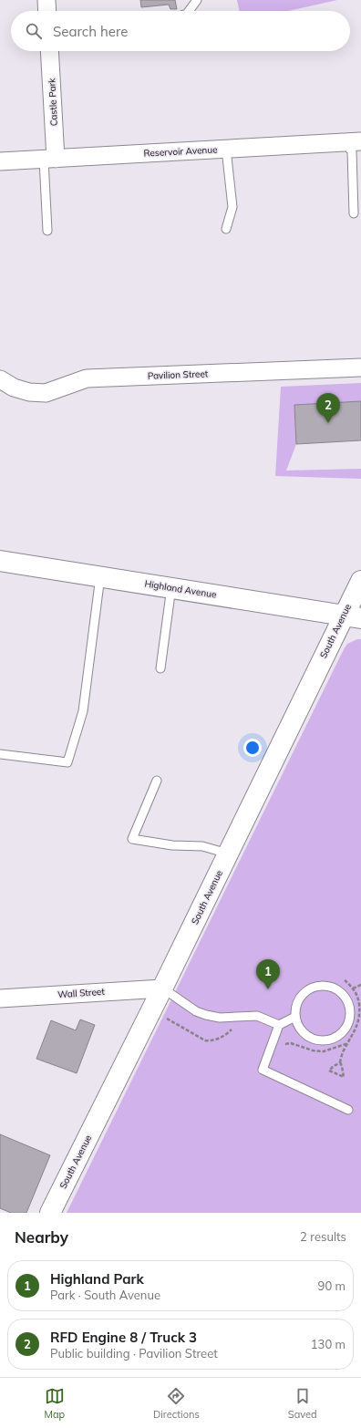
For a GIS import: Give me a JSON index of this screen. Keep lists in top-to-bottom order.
{
  "streets": {
    "main road": ["Highland Avenue", "South Avenue"],
    "street": [
      "Castle Park",
      "Reservoir Avenue",
      "Pavilion Street",
      "Wall Street"
    ]
  },
  "crossings": [
    ["Castle Park", "Reservoir Avenue"],
    ["Highland Avenue", "South Avenue"],
    ["South Avenue", "Wall Street"]
  ],
  "page": {
    "search": "Search here",
    "pins": ["2", "1"],
    "heading": ["Nearby", "2 results"],
    "list": [
      {
        "mark": "1",
        "name": "Highland Park",
        "note": "Park · South Avenue",
        "value": "90 m"
      },
      {
        "mark": "2",
        "name": "RFD Engine 8 / Truck 3",
        "note": "Public building · Pavilion Street",
        "value": "130 m"
      }
    ],
    "nav": ["Map", "Directions", "Saved"]
  }
}
